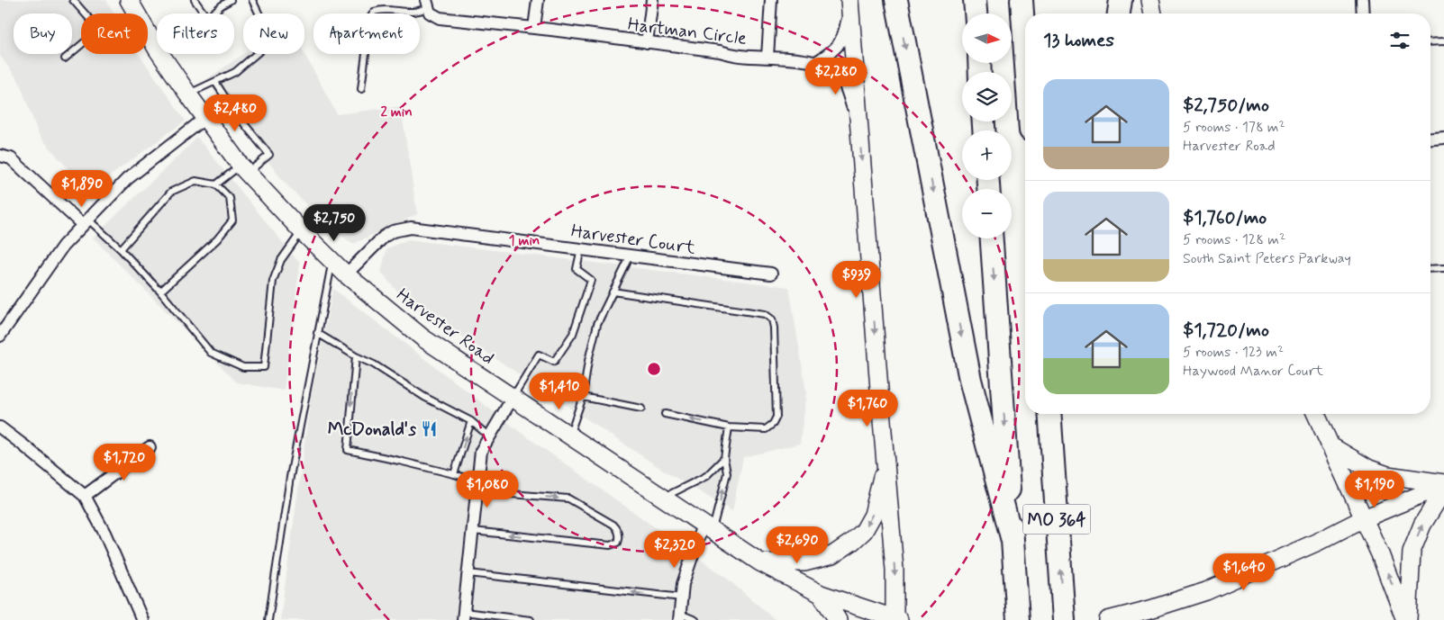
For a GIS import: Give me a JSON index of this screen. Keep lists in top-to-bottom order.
{
  "streets": {
    "highway": ["MO 364"],
    "main road": ["Harvester Road"],
    "street": ["Hartman Circle", "Harvester Court"]
  },
  "crossings": [
    ["Harvester Court", "Harvester Road"]
  ],
  "places": {
    "restaurant": ["McDonald's"]
  },
  "north": "right",
  "page": {
    "map_buttons": ["+", "−"],
    "chip": [
      "Buy",
      "Rent",
      "Filters",
      "New",
      "Apartment"
    ],
    "heading": "13 homes",
    "price": [
      "$2,280",
      "$2,480",
      "$1,890",
      "$2,750",
      "$939",
      "$1,410",
      "$1,760",
      "$1,720",
      "$1,080",
      "$1,190",
      "$2,690",
      "$2,320",
      "$1,640"
    ],
    "list": [
      {
        "name": "$2,750/mo",
        "note": "5 rooms · 178 m² · Harvester Road"
      },
      {
        "name": "$1,760/mo",
        "note": "5 rooms · 128 m² · South Saint Peters Parkway"
      },
      {
        "name": "$1,720/mo",
        "note": "5 rooms · 123 m² · Haywood Manor Court"
      }
    ]
  },
  "rings": ["2 min", "1 min"]
}
